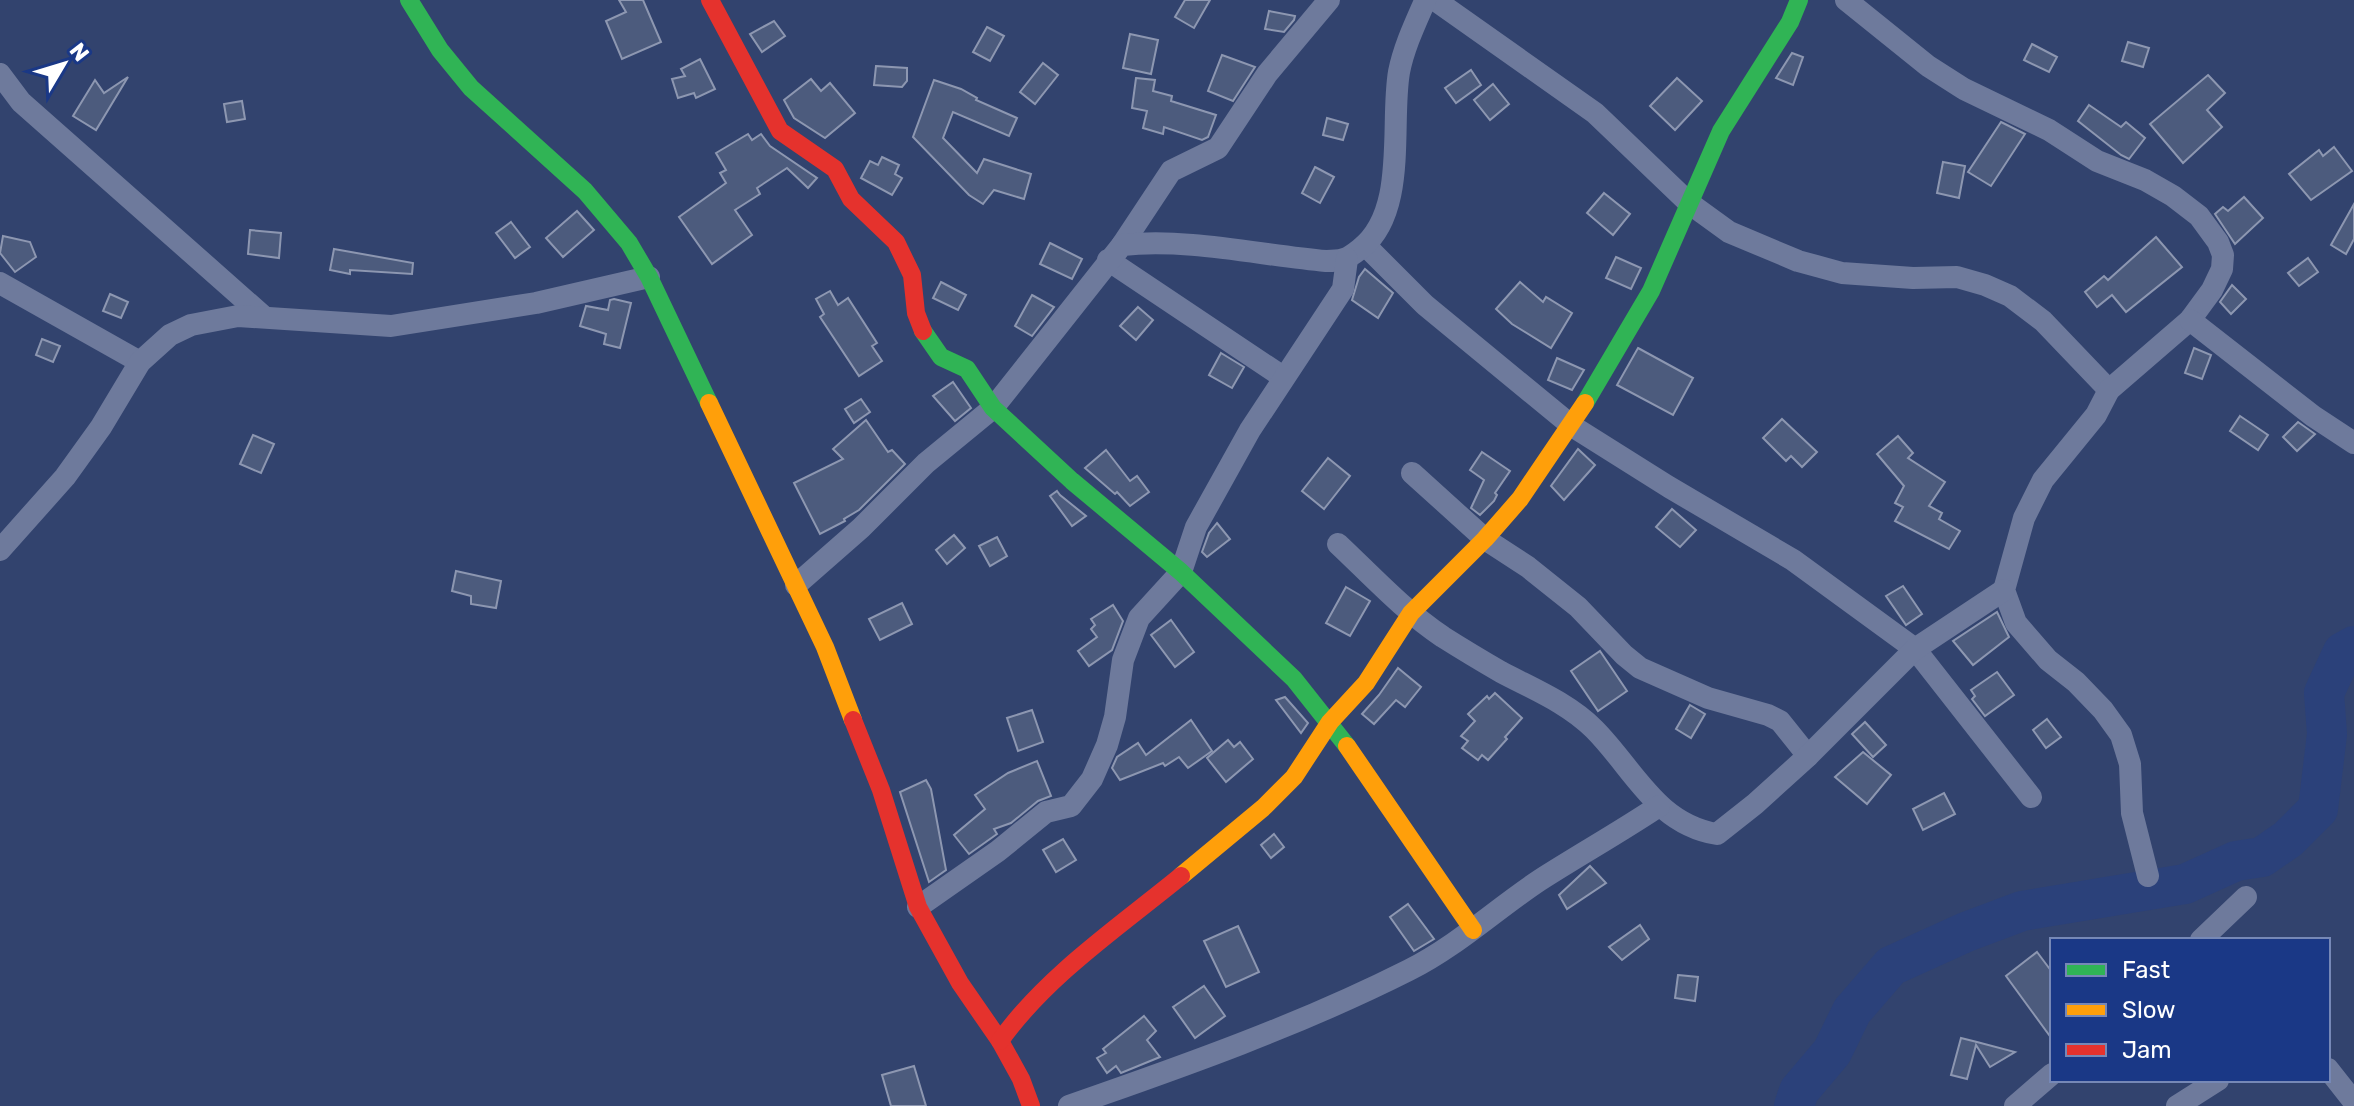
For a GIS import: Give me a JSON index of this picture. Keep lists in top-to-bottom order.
{
  "legend": ["Fast", "Slow", "Jam"],
  "north": "top right"
}
